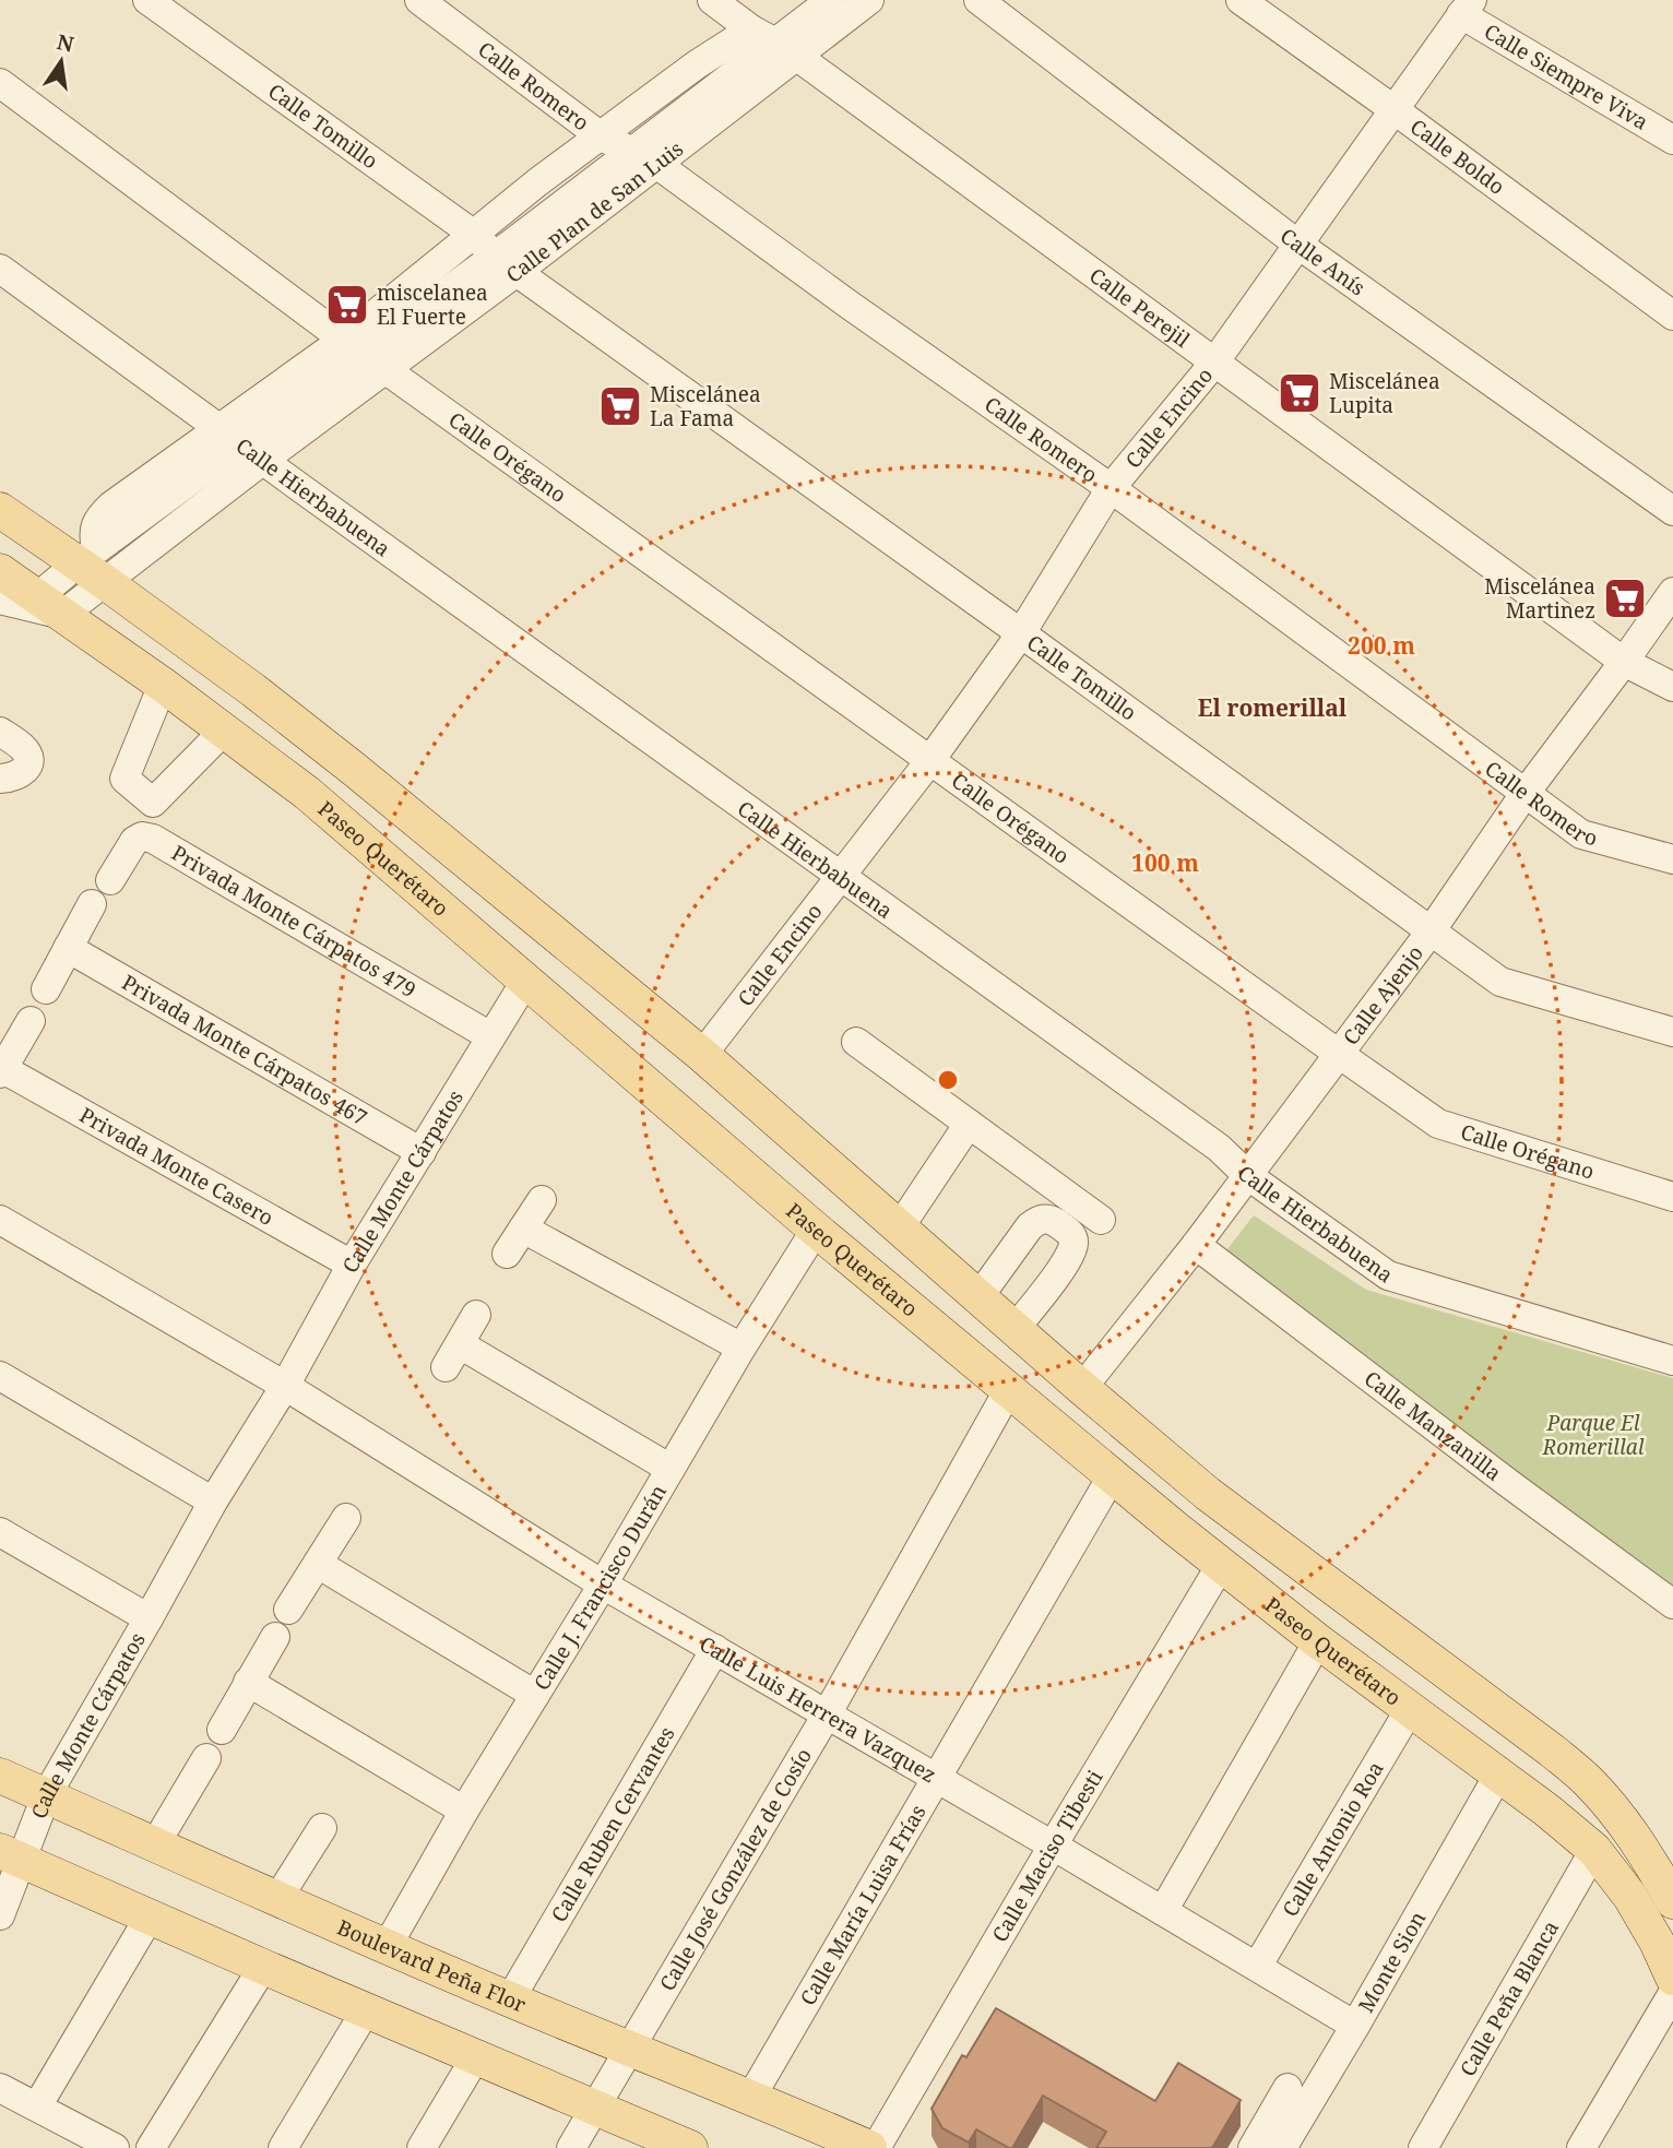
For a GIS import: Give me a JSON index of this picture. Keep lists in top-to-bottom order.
{
  "streets": {
    "main road": ["Paseo Querétaro", "Boulevard Peña Flor"],
    "street": [
      "Calle Siempre Viva",
      "Calle Romero",
      "Calle Tomillo",
      "Calle Boldo",
      "Calle Plan de San Luis",
      "Calle Anís",
      "Calle Perejil",
      "Calle Encino",
      "Calle Orégano",
      "Calle Hierbabuena",
      "Privada Monte Cárpatos 479",
      "Calle Ajenjo",
      "Privada Monte Cárpatos 467",
      "Privada Monte Casero",
      "Calle Monte Cárpatos",
      "Calle Manzanilla",
      "Calle J. Francisco Durán",
      "Calle Luis Herrera Vazquez",
      "Calle Ruben Cervantes",
      "Calle Antonio Roa",
      "Calle Maciso Tibesti",
      "Calle José González de Cosío",
      "Calle María Luisa Frías",
      "Monte Sion",
      "Calle Peña Blanca"
    ]
  },
  "crossings": [
    ["Calle Siempre Viva", "Calle Encino"],
    ["Calle Romero", "Calle Plan de San Luis"],
    ["Calle Romero", "Calle Encino"],
    ["Calle Romero", "Calle Ajenjo"],
    ["Calle Tomillo", "Calle Plan de San Luis"],
    ["Calle Tomillo", "Calle Encino"],
    ["Calle Tomillo", "Calle Ajenjo"],
    ["Calle Boldo", "Calle Encino"],
    ["Calle Plan de San Luis", "Calle Perejil"],
    ["Calle Plan de San Luis", "Calle Orégano"],
    ["Calle Plan de San Luis", "Calle Hierbabuena"],
    ["Calle Plan de San Luis", "Paseo Querétaro"],
    ["Calle Anís", "Calle Encino"],
    ["Calle Perejil", "Calle Encino"],
    ["Calle Perejil", "Calle Ajenjo"],
    ["Calle Encino", "Calle Orégano"],
    ["Calle Encino", "Calle Hierbabuena"],
    ["Calle Orégano", "Calle Ajenjo"],
    ["Calle Hierbabuena", "Calle Ajenjo"],
    ["Paseo Querétaro", "Calle Monte Cárpatos"],
    ["Paseo Querétaro", "Calle J. Francisco Durán"],
    ["Paseo Querétaro", "Calle Antonio Roa"],
    ["Paseo Querétaro", "Calle Maciso Tibesti"],
    ["Paseo Querétaro", "Calle José González de Cosío"],
    ["Paseo Querétaro", "Calle María Luisa Frías"],
    ["Paseo Querétaro", "Monte Sion"],
    ["Paseo Querétaro", "Calle Peña Blanca"],
    ["Privada Monte Cárpatos 479", "Calle Monte Cárpatos"],
    ["Calle Ajenjo", "Calle Manzanilla"],
    ["Privada Monte Cárpatos 467", "Calle Monte Cárpatos"],
    ["Privada Monte Casero", "Calle Monte Cárpatos"],
    ["Calle Monte Cárpatos", "Calle Luis Herrera Vazquez"],
    ["Calle Monte Cárpatos", "Boulevard Peña Flor"],
    ["Calle J. Francisco Durán", "Calle Luis Herrera Vazquez"],
    ["Calle J. Francisco Durán", "Boulevard Peña Flor"],
    ["Calle Luis Herrera Vazquez", "Calle Ruben Cervantes"],
    ["Calle Luis Herrera Vazquez", "Calle Antonio Roa"],
    ["Calle Luis Herrera Vazquez", "Calle Maciso Tibesti"],
    ["Calle Luis Herrera Vazquez", "Calle José González de Cosío"],
    ["Calle Luis Herrera Vazquez", "Calle María Luisa Frías"],
    ["Calle Luis Herrera Vazquez", "Monte Sion"],
    ["Calle Ruben Cervantes", "Boulevard Peña Flor"],
    ["Calle José González de Cosío", "Boulevard Peña Flor"],
    ["Calle María Luisa Frías", "Boulevard Peña Flor"]
  ],
  "districts": ["El romerillal"],
  "parks": ["Parque El Romerillal"],
  "places": {
    "supermarket": [
      "miscelanea El Fuerte",
      "Miscelánea Lupita",
      "Miscelánea La Fama",
      "Miscelánea Martinez"
    ]
  },
  "north": "top",
  "rings": ["200 m", "100 m"]
}
